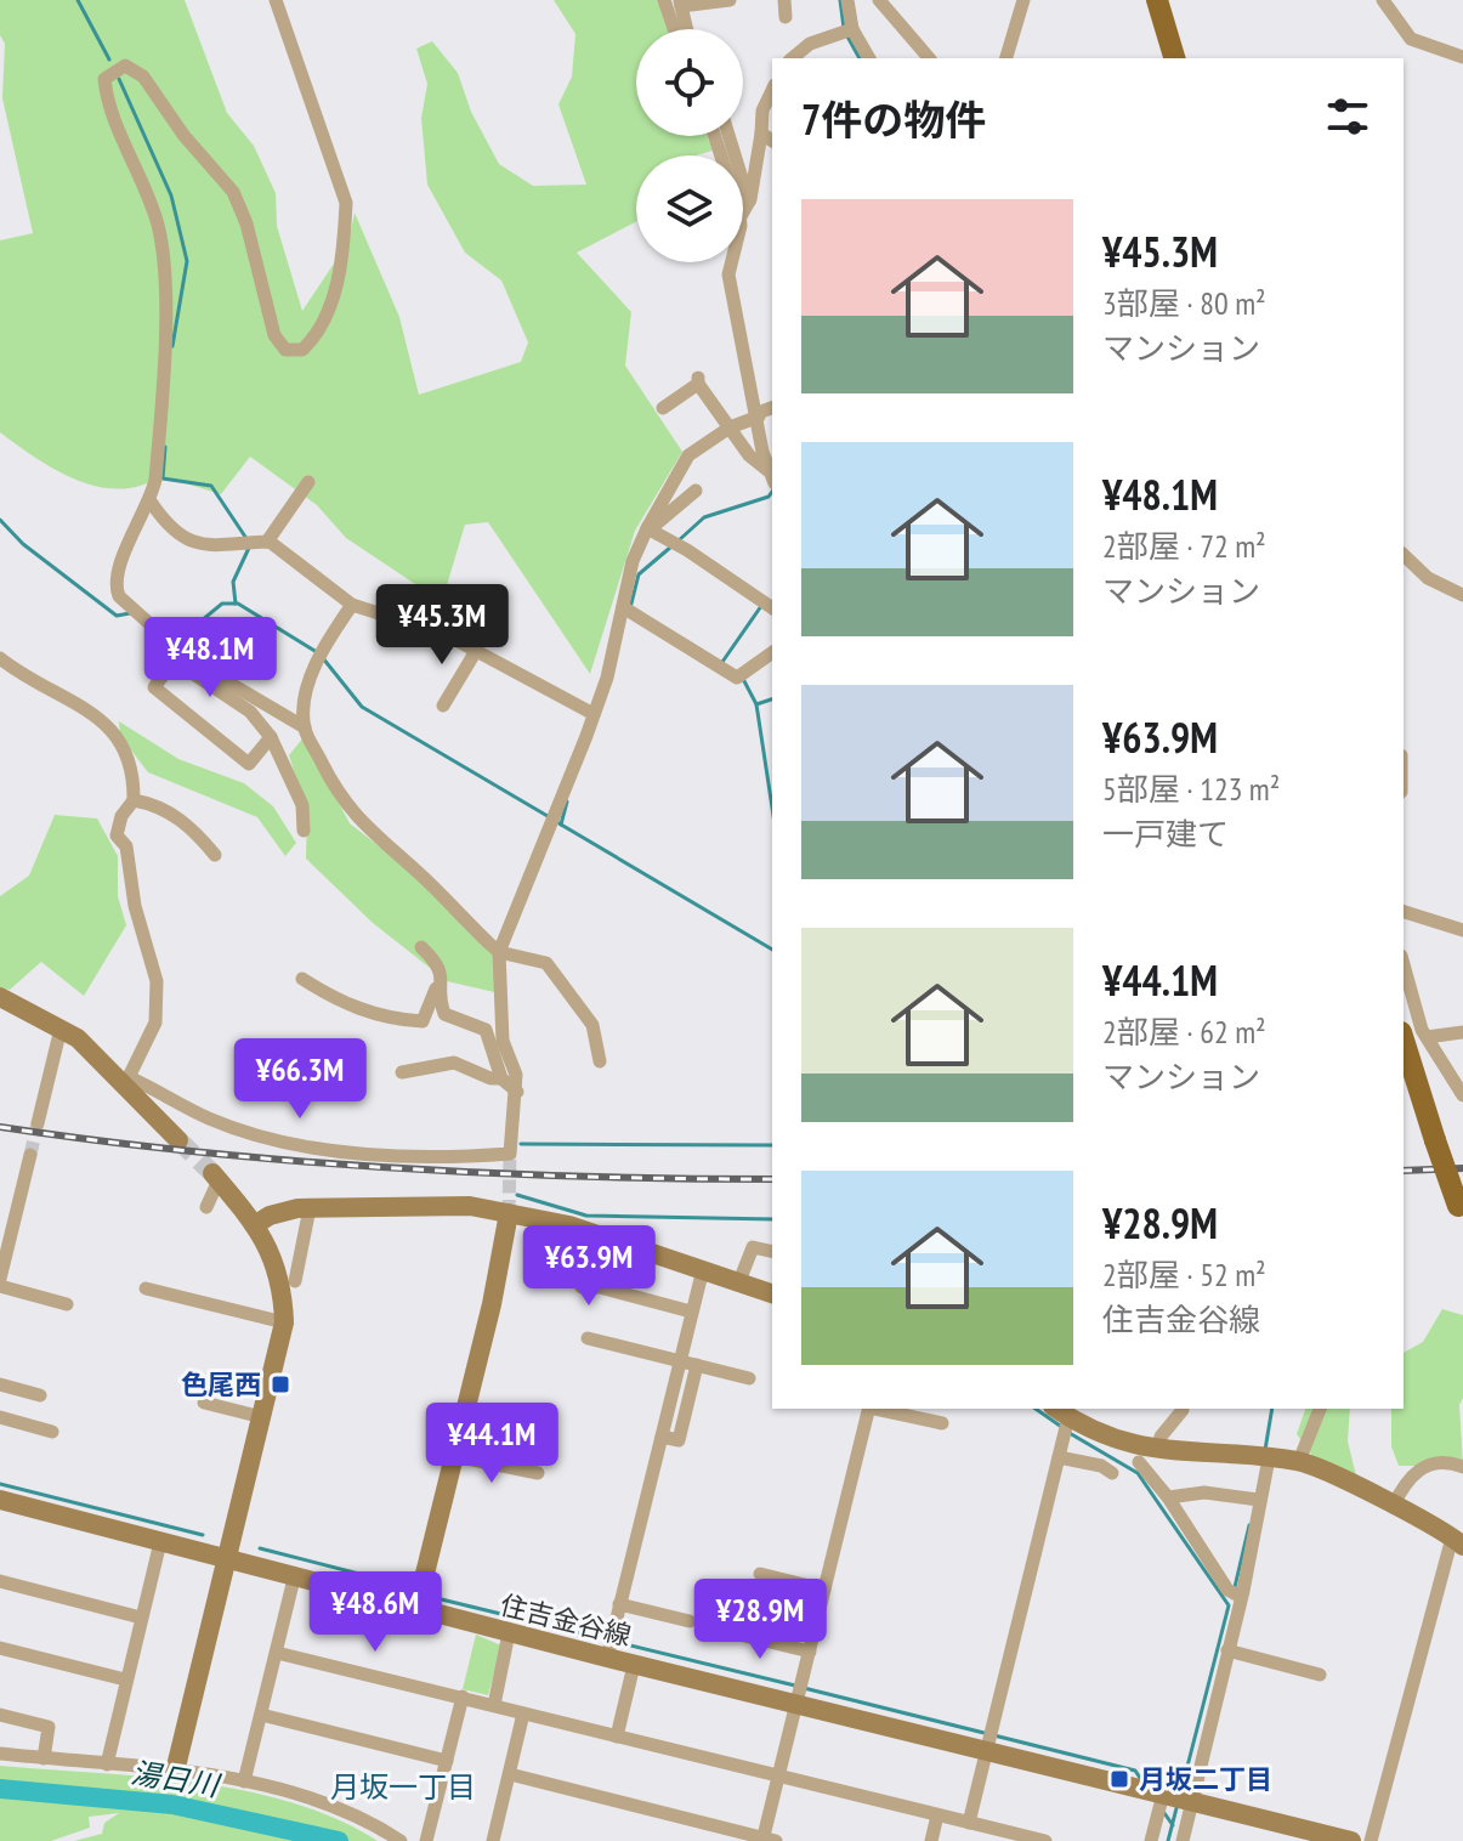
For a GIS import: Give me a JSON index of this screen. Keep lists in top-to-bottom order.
{
  "streets": {
    "street": ["住吉金谷線"]
  },
  "districts": ["月坂一丁目"],
  "water": ["湯日川"],
  "places": {
    "transit": ["色尾西", "月坂二丁目"]
  },
  "page": {
    "heading": "7件の物件",
    "list": [
      {
        "name": "¥45.3M",
        "note": "3部屋 · 80 m² · マンション"
      },
      {
        "name": "¥48.1M",
        "note": "2部屋 · 72 m² · マンション"
      },
      {
        "name": "¥63.9M",
        "note": "5部屋 · 123 m² · 一戸建て"
      },
      {
        "name": "¥44.1M",
        "note": "2部屋 · 62 m² · マンション"
      },
      {
        "name": "¥28.9M",
        "note": "2部屋 · 52 m² · 住吉金谷線"
      }
    ],
    "price": [
      "¥45.3M",
      "¥48.1M",
      "¥66.3M",
      "¥63.9M",
      "¥44.1M",
      "¥48.6M",
      "¥28.9M"
    ]
  }
}
